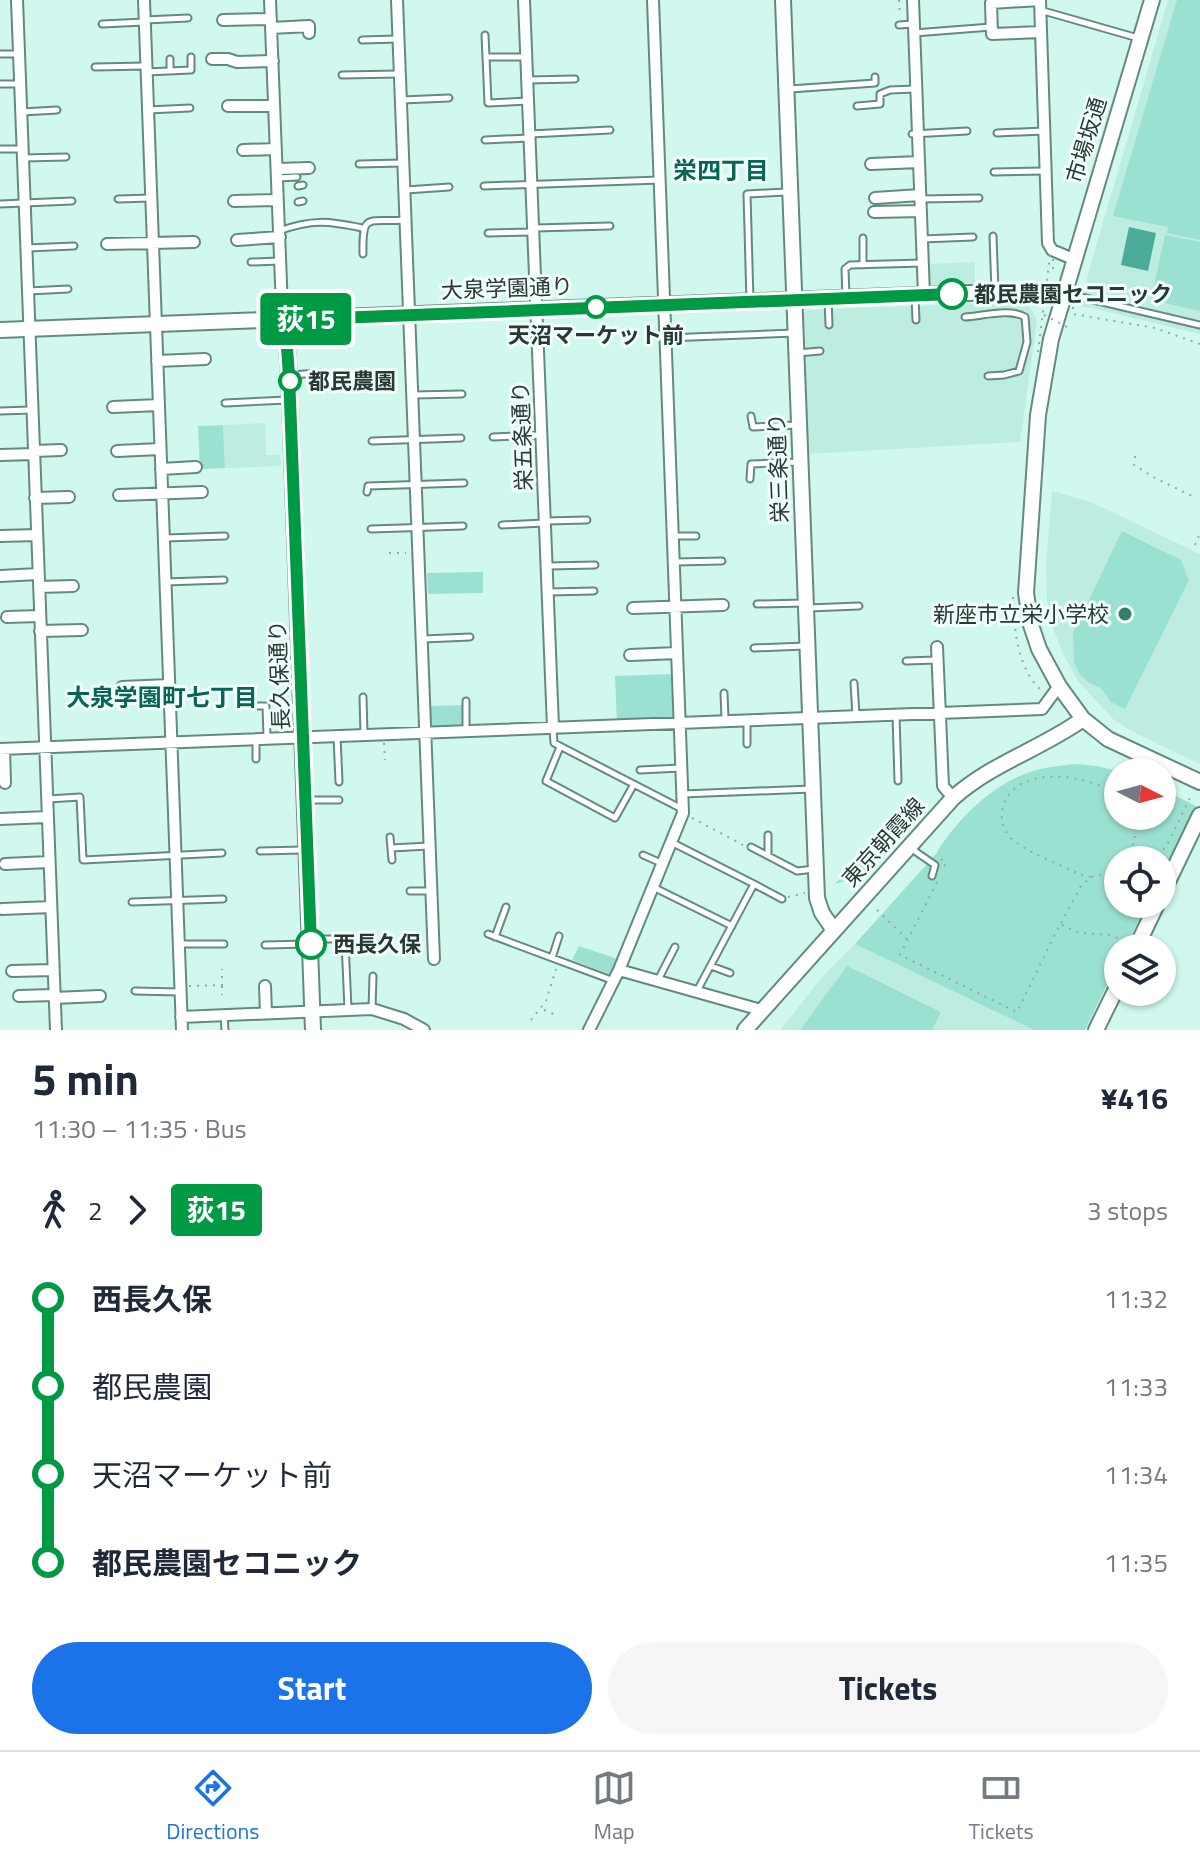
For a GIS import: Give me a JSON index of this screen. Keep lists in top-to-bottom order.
{
  "streets": {
    "street": [
      "市場坂通",
      "大泉学園通り",
      "栄五条通り",
      "栄三条通り",
      "長久保通り",
      "東京朝霞線"
    ]
  },
  "crossings": [
    ["市場坂通", "大泉学園通り"],
    ["大泉学園通り", "栄五条通り"],
    ["大泉学園通り", "栄三条通り"],
    ["大泉学園通り", "長久保通り"],
    ["栄三条通り", "東京朝霞線"]
  ],
  "districts": ["栄四丁目", "大泉学園町七丁目"],
  "places": [
    "都民農園セコニック",
    "天沼マーケット前",
    "都民農園",
    "新座市立栄小学校",
    "西長久保"
  ],
  "lines": ["bus line 荻15"],
  "north": "right",
  "page": {
    "on_map": "荻15",
    "heading": ["5 min", "11:30 – 11:35 · Bus", "¥416"],
    "legs": ["2", "荻15", "3 stops"],
    "list": [
      {
        "name": "西長久保",
        "value": "11:32"
      },
      {
        "name": "都民農園",
        "value": "11:33"
      },
      {
        "name": "天沼マーケット前",
        "value": "11:34"
      },
      {
        "name": "都民農園セコニック",
        "value": "11:35"
      }
    ],
    "buttons": ["Start", "Tickets"],
    "tabs": ["Directions", "Map", "Tickets"]
  }
}
